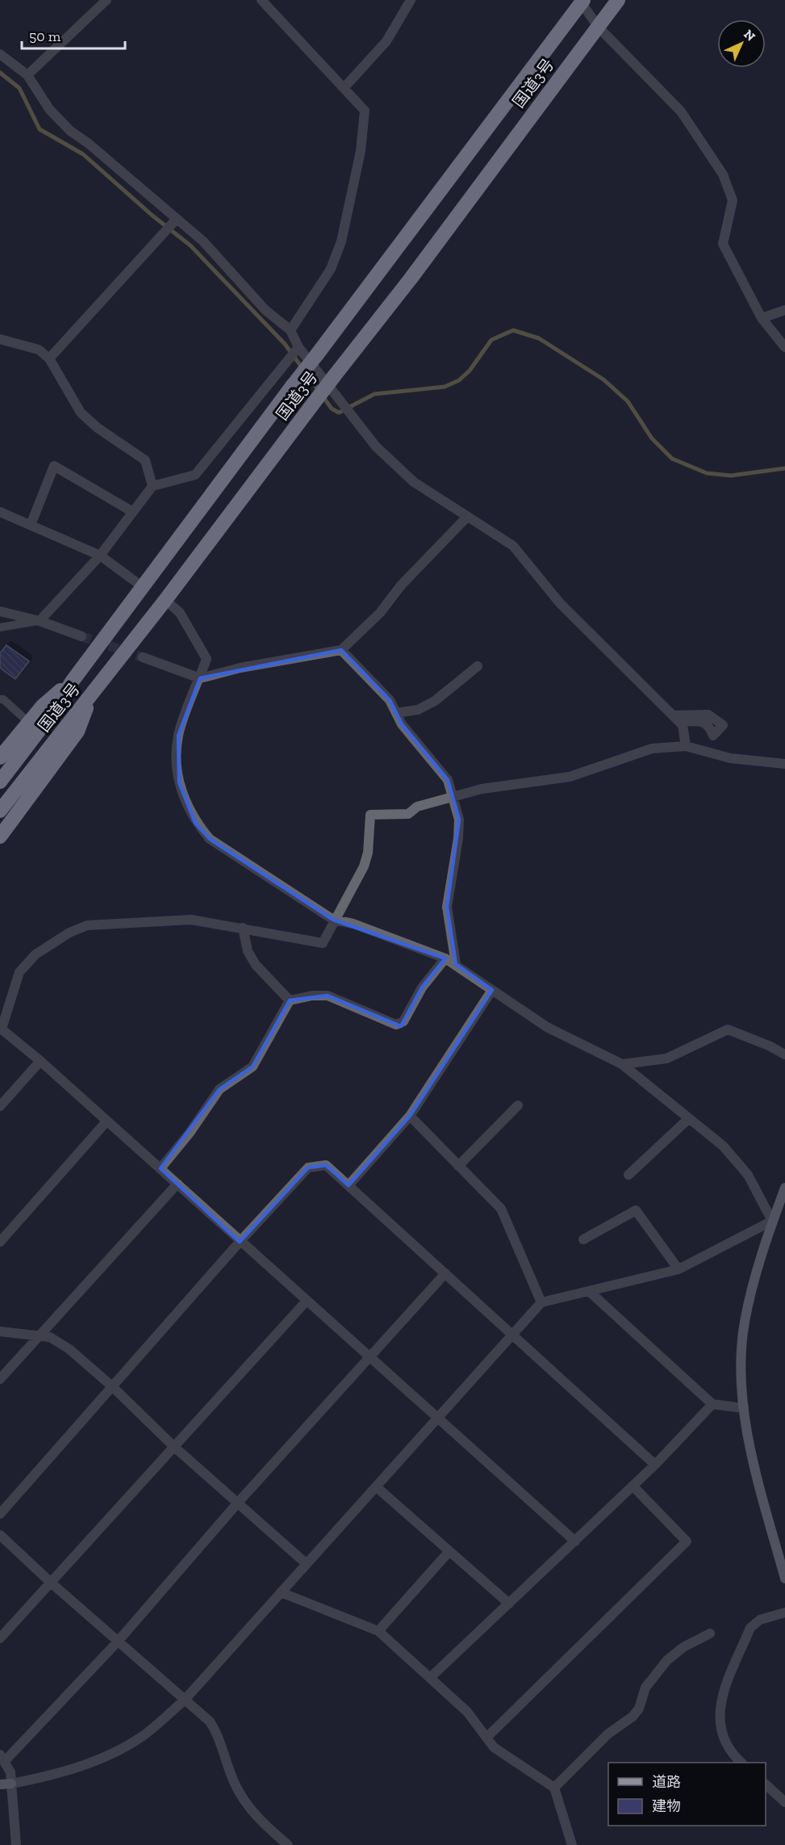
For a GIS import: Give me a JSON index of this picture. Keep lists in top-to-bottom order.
{
  "streets": {
    "highway": ["国道3号"]
  },
  "legend": ["道路", "建物"],
  "scale_bar": "50 m",
  "north": "top right"
}
